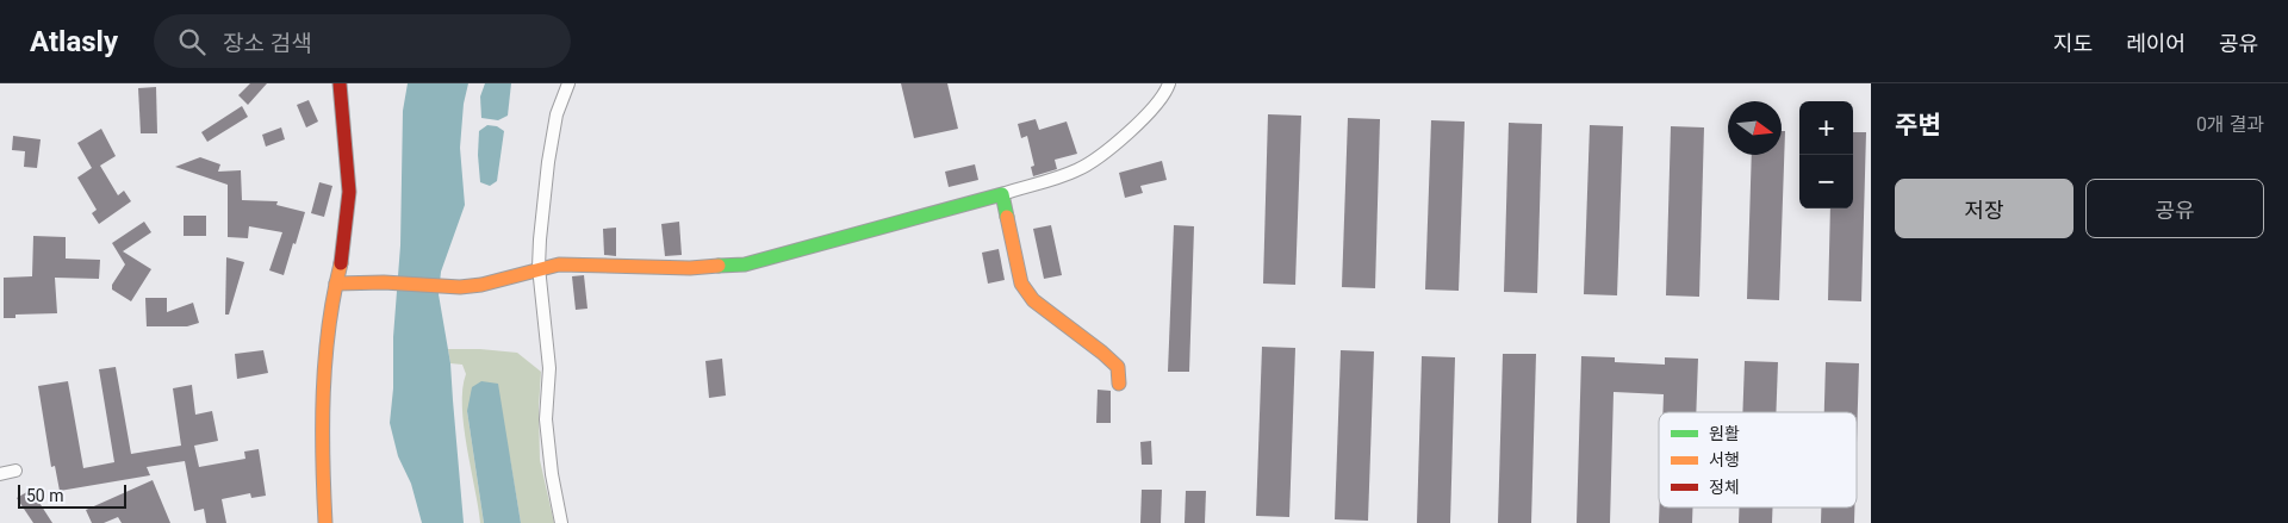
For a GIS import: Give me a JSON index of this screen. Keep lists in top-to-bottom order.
{
  "legend": ["원활", "서행", "정체"],
  "scale_bar": "50 m",
  "north": "right",
  "page": {
    "header": "Atlasly",
    "search": "장소 검색",
    "nav": ["지도", "레이어", "공유"],
    "heading": ["주변", "0개 결과"],
    "map_buttons": ["+", "−"],
    "buttons": ["저장", "공유"],
    "scale": "50 m"
  }
}
